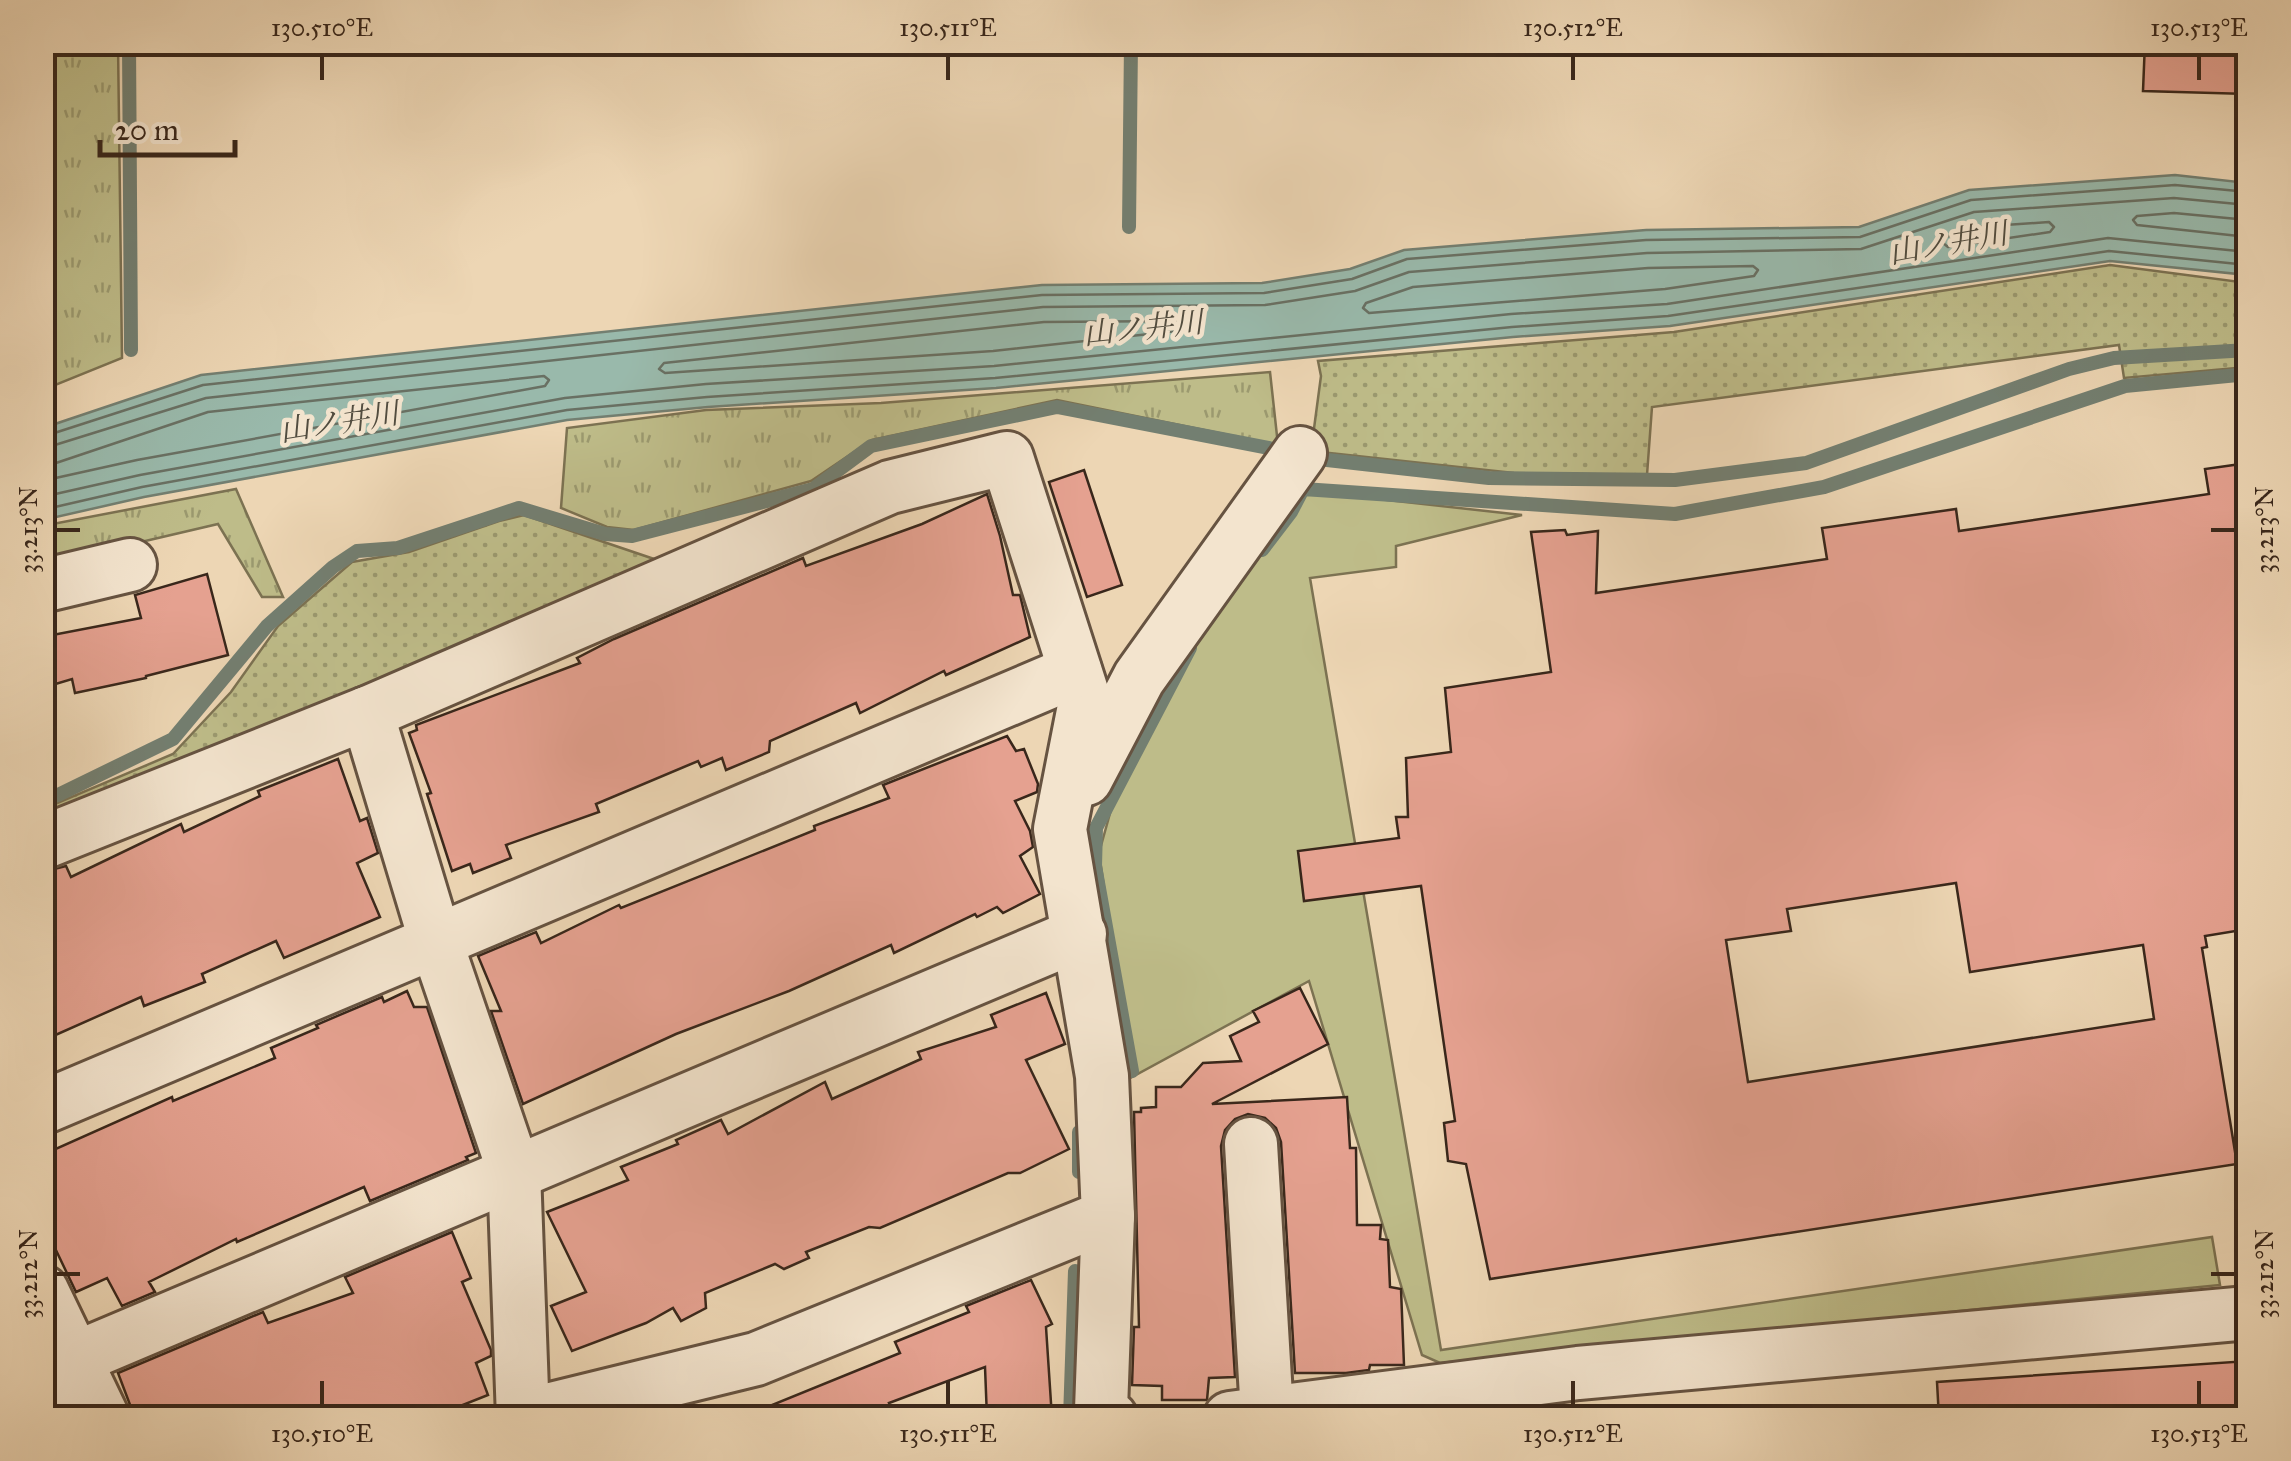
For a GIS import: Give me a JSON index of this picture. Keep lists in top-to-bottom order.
{
  "water": ["山ノ井川"],
  "scale_bar": "20 m",
  "coordinates": [
    "130.510°E",
    "130.511°E",
    "130.512°E",
    "130.513°E",
    "33.213°N",
    "33.212°N"
  ]
}
